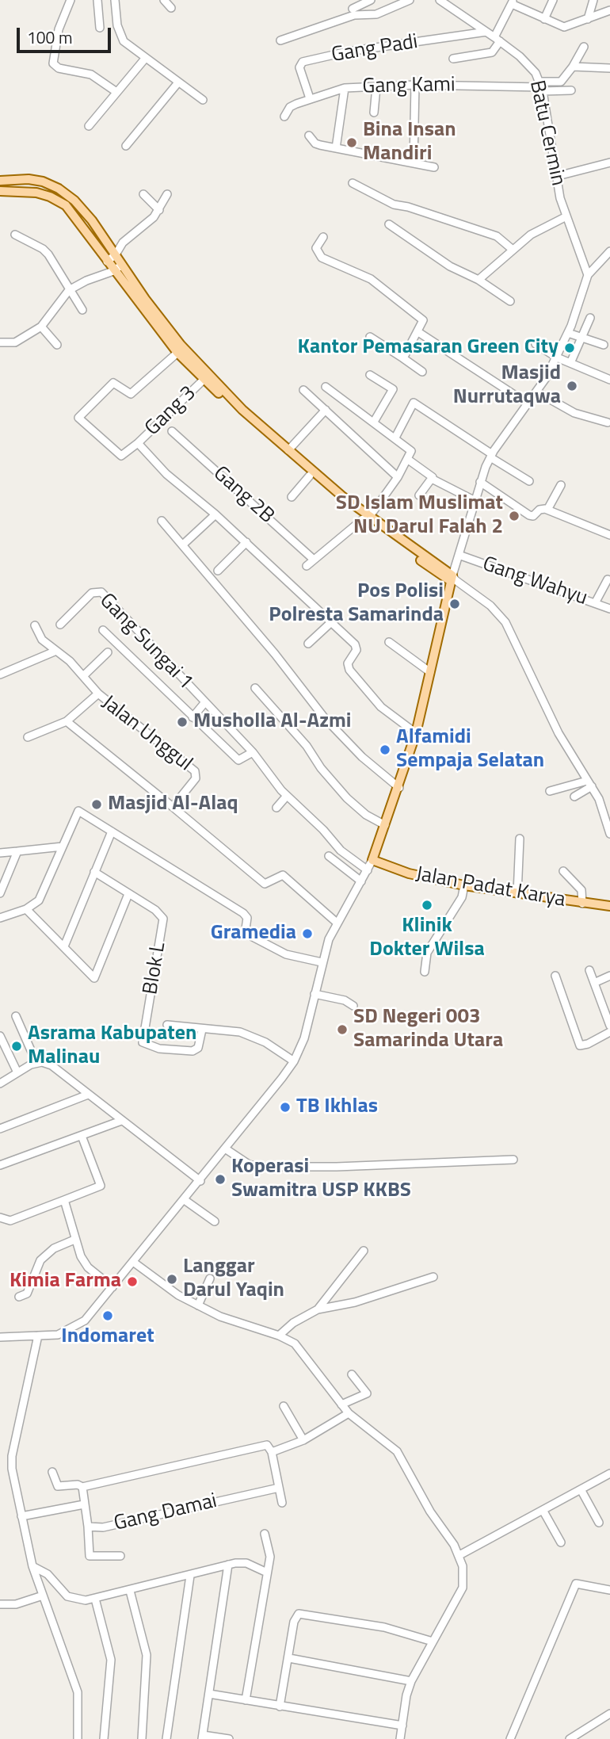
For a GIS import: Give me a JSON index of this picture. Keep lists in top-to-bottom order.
{
  "streets": {
    "main road": ["Jalan Padat Karya"],
    "street": [
      "Gang Padi",
      "Gang Kami",
      "Batu Cermin",
      "Gang 3",
      "Gang 2B",
      "Gang Wahyu",
      "Gang Sungai 1",
      "Jalan Unggul",
      "Blok L",
      "Gang Damai"
    ]
  },
  "crossings": [
    ["Gang Padi", "Gang Kami"],
    ["Gang Padi", "Batu Cermin"],
    ["Gang Kami", "Batu Cermin"]
  ],
  "places": [
    "Bina Insan Mandiri",
    "Kantor Pemasaran Green City",
    "Masjid Nurrutaqwa",
    "SD Islam Muslimat NU Darul Falah 2",
    "Pos Polisi Polresta Samarinda",
    "Musholla Al-Azmi",
    "Alfamidi Sempaja Selatan",
    "Masjid Al-Alaq",
    "Klinik Dokter Wilsa",
    "Gramedia",
    "SD Negeri 003 Samarinda Utara",
    "Asrama Kabupaten Malinau",
    "TB Ikhlas",
    "Koperasi Swamitra USP KKBS",
    "Langgar Darul Yaqin",
    "Kimia Farma",
    "Indomaret"
  ],
  "scale_bar": "100 m"
}
